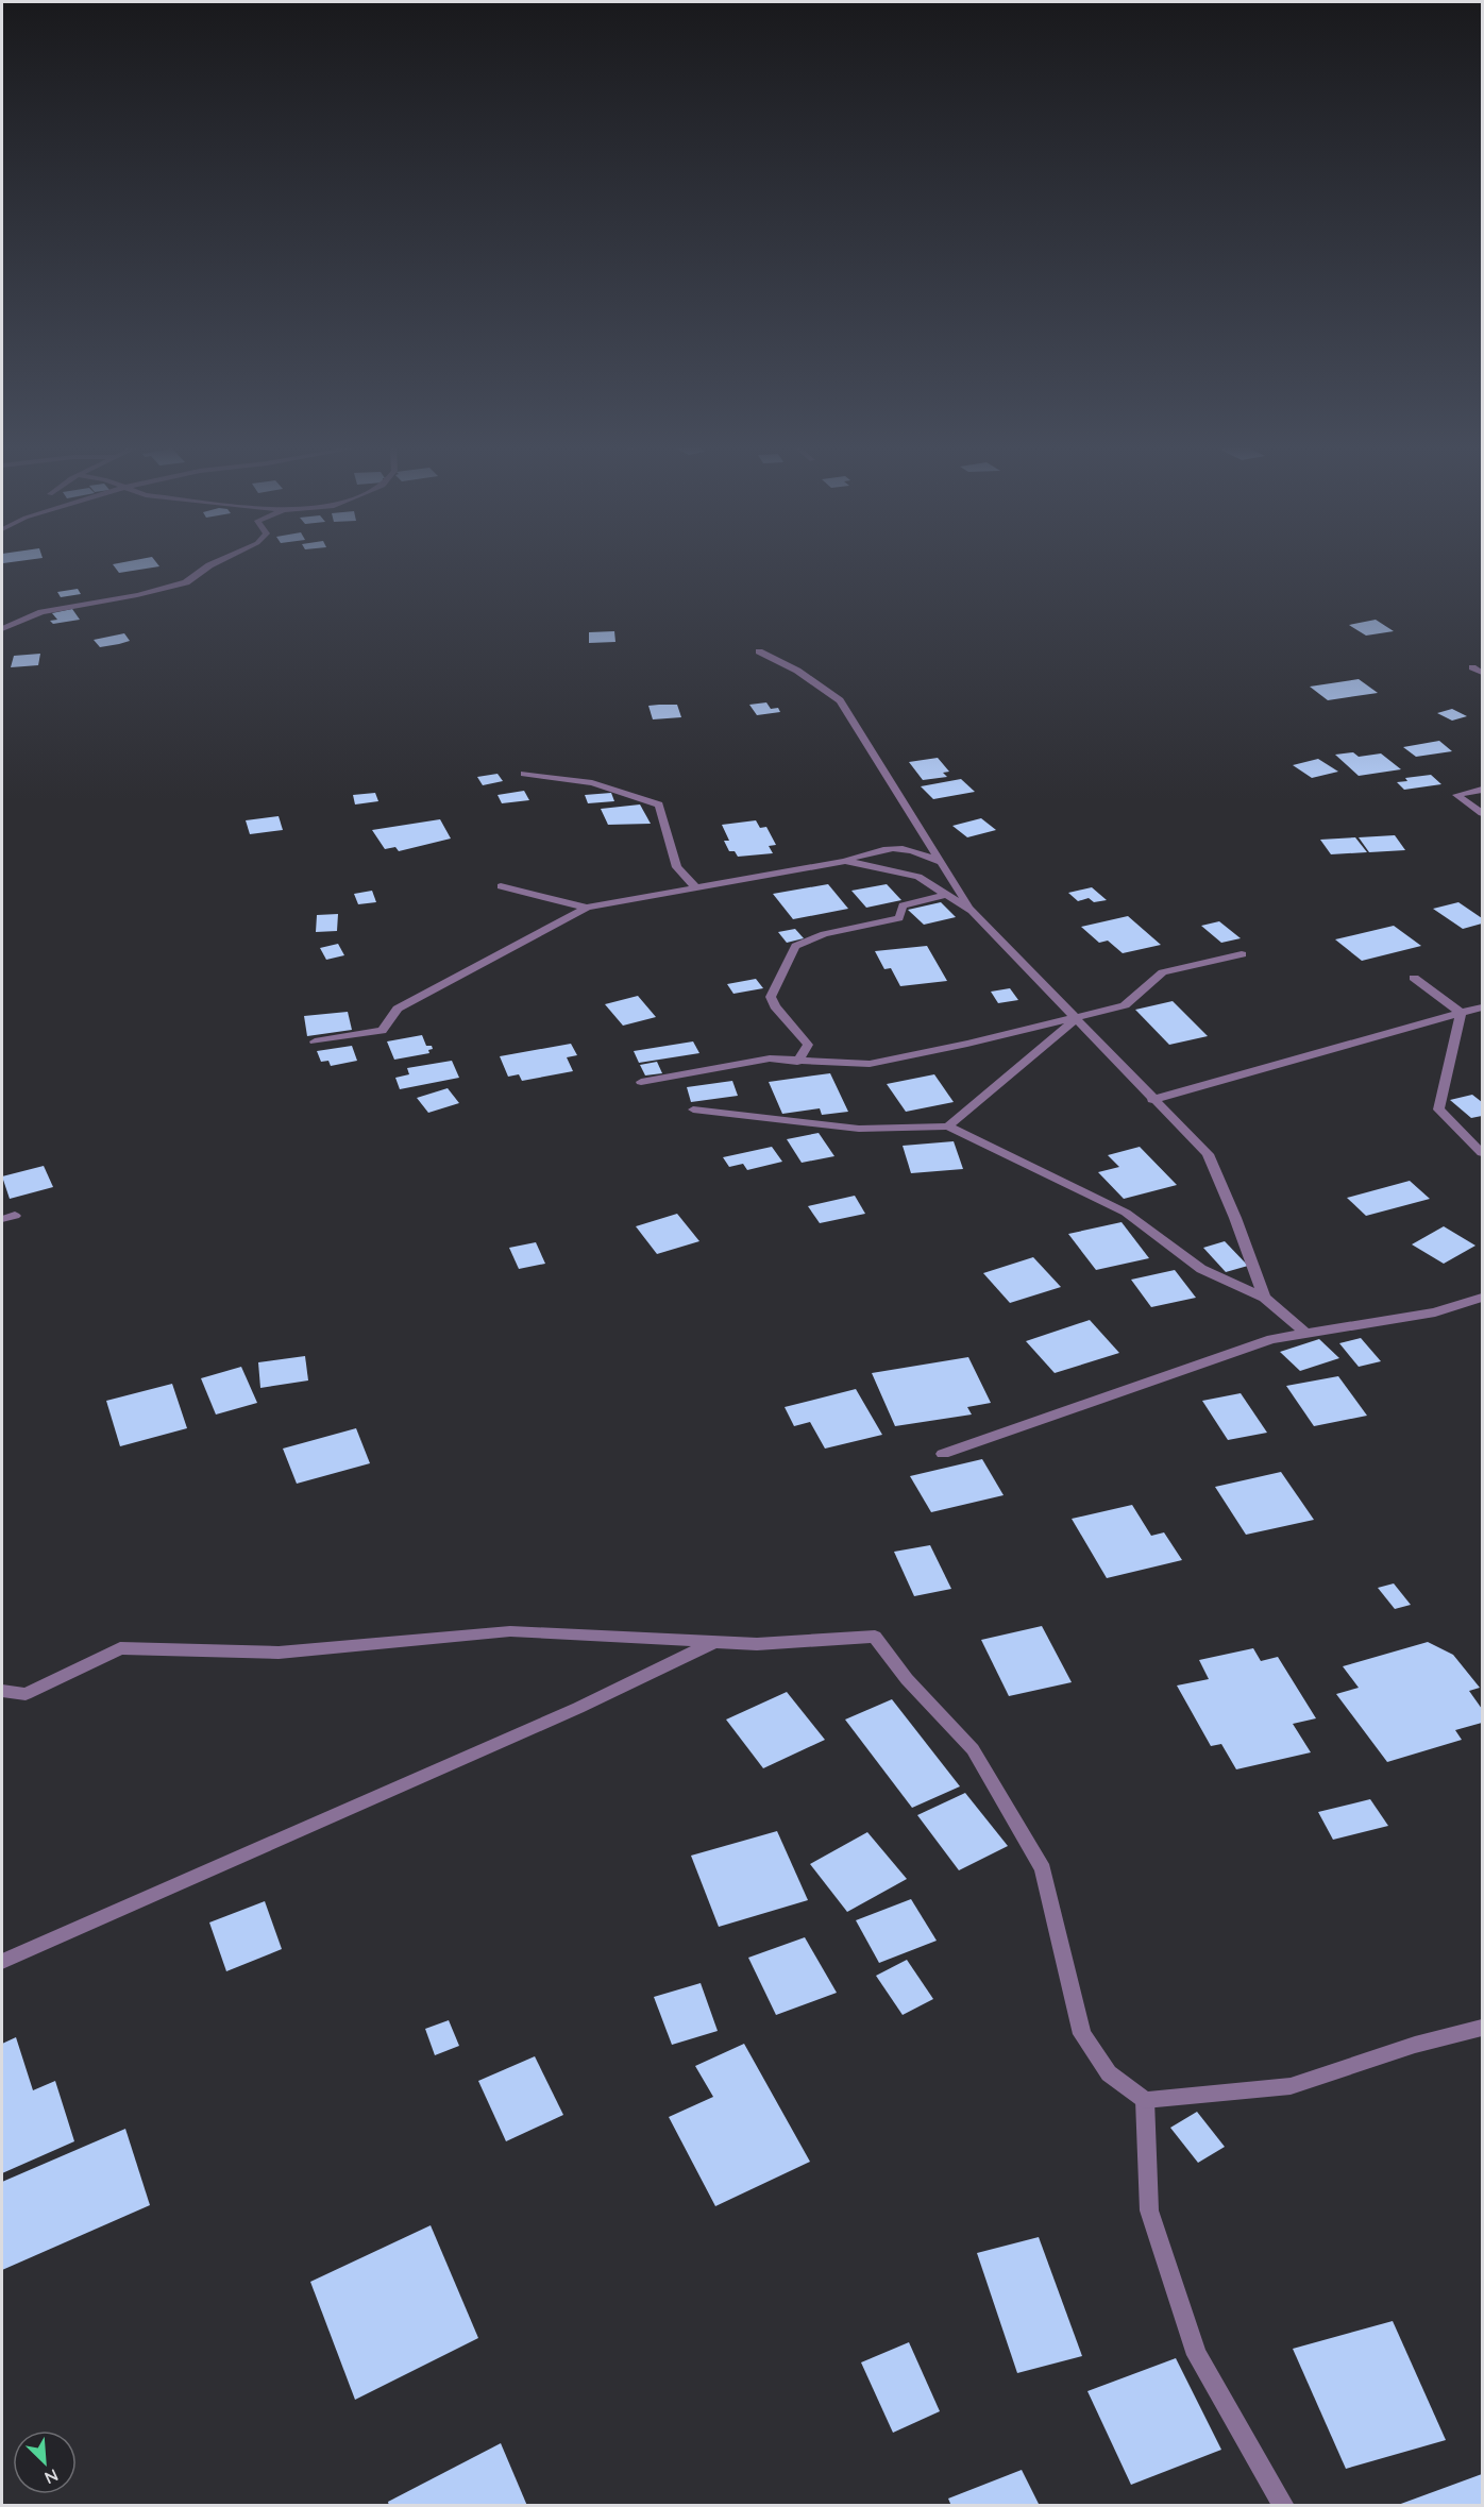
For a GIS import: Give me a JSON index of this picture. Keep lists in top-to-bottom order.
{
  "north": "bottom right"
}
